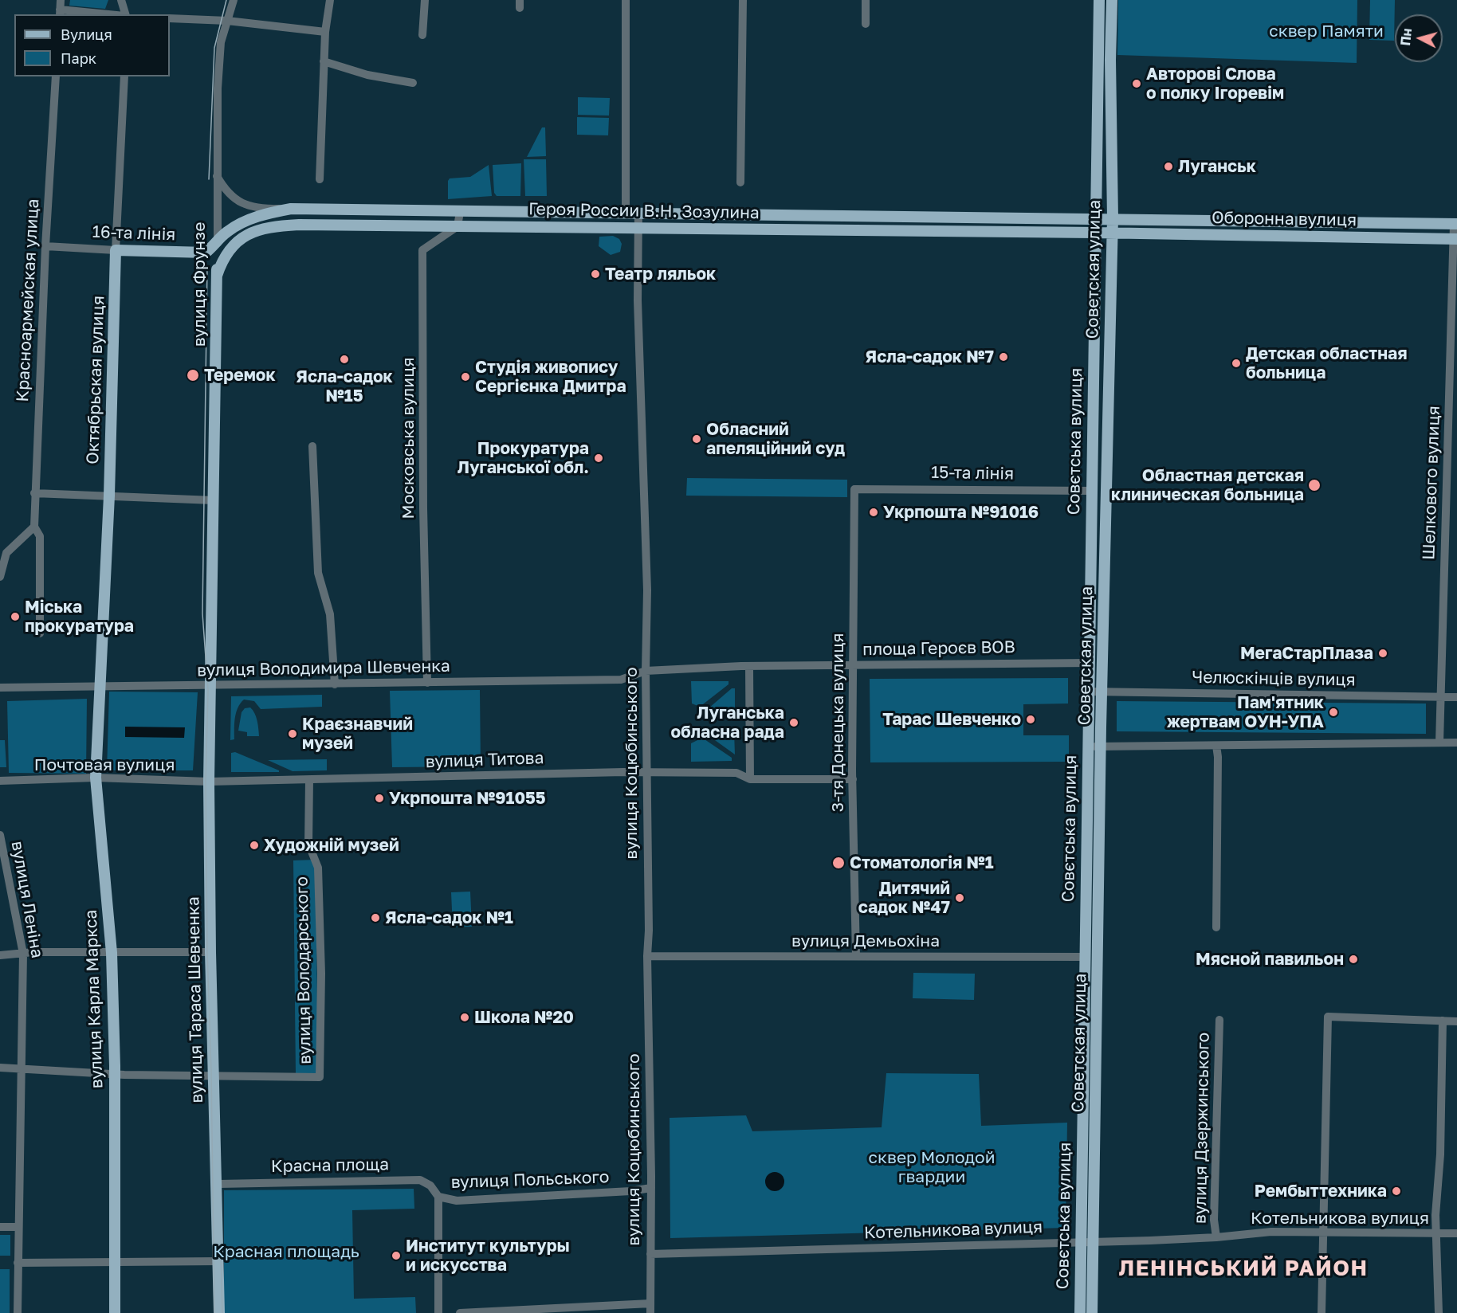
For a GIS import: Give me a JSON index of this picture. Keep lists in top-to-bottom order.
{
  "streets": {
    "main road": [
      "Героя России В.Н. Зозулина",
      "Оборонна вулиця",
      "16-та лінія",
      "Советская улица",
      "вулиця Фрунзе",
      "Октябрьская вулиця",
      "Совєтська вулиця",
      "вулиця Карла Маркса",
      "вулиця Тараса Шевченка"
    ],
    "street": [
      "Красноармейская улица",
      "Московська вулиця",
      "15-та лінія",
      "Шелкового вулиця",
      "площа Героєв ВОВ",
      "вулиця Володимира Шевченка",
      "Челюскінців вулиця",
      "3-тя Донецька вулиця",
      "вулиця Титова",
      "вулиця Коцюбинського",
      "Почтовая вулиця",
      "вулиця Леніна",
      "вулиця Демьохіна",
      "вулиця Володарського",
      "вулиця Дзержинського",
      "Красна площа",
      "вулиця Польського",
      "Котельникова вулиця"
    ]
  },
  "crossings": [
    ["Героя России В.Н. Зозулина", "Оборонна вулиця"],
    ["Героя России В.Н. Зозулина", "16-та лінія"],
    ["Героя России В.Н. Зозулина", "Советская улица"],
    ["Героя России В.Н. Зозулина", "вулиця Фрунзе"],
    ["Героя России В.Н. Зозулина", "Московська вулиця"],
    ["Героя России В.Н. Зозулина", "Совєтська вулиця"],
    ["Героя России В.Н. Зозулина", "вулиця Коцюбинського"],
    ["Оборонна вулиця", "Советская улица"],
    ["Оборонна вулиця", "Шелкового вулиця"],
    ["16-та лінія", "вулиця Фрунзе"],
    ["16-та лінія", "Красноармейская улица"],
    ["16-та лінія", "Октябрьская вулиця"],
    ["Советская улица", "Челюскінців вулиця"],
    ["Советская улица", "Котельникова вулиця"],
    ["вулиця Фрунзе", "вулиця Володимира Шевченка"],
    ["вулиця Фрунзе", "вулиця Тараса Шевченка"],
    ["Октябрьская вулиця", "вулиця Володимира Шевченка"],
    ["Октябрьская вулиця", "вулиця Карла Маркса"],
    ["Московська вулиця", "вулиця Володимира Шевченка"],
    ["Совєтська вулиця", "15-та лінія"],
    ["Совєтська вулиця", "площа Героєв ВОВ"],
    ["Совєтська вулиця", "Челюскінців вулиця"],
    ["Совєтська вулиця", "вулиця Демьохіна"],
    ["Совєтська вулиця", "Котельникова вулиця"],
    ["15-та лінія", "3-тя Донецька вулиця"],
    ["Шелкового вулиця", "Челюскінців вулиця"],
    ["площа Героєв ВОВ", "вулиця Володимира Шевченка"],
    ["площа Героєв ВОВ", "3-тя Донецька вулиця"],
    ["площа Героєв ВОВ", "вулиця Коцюбинського"],
    ["вулиця Володимира Шевченка", "вулиця Коцюбинського"],
    ["вулиця Володимира Шевченка", "вулиця Карла Маркса"],
    ["вулиця Володимира Шевченка", "вулиця Тараса Шевченка"],
    ["3-тя Донецька вулиця", "вулиця Демьохіна"],
    ["вулиця Титова", "вулиця Коцюбинського"],
    ["вулиця Титова", "Почтовая вулиця"],
    ["вулиця Титова", "вулиця Володарського"],
    ["вулиця Титова", "вулиця Тараса Шевченка"],
    ["вулиця Коцюбинського", "вулиця Демьохіна"],
    ["вулиця Коцюбинського", "вулиця Польського"],
    ["вулиця Коцюбинського", "Котельникова вулиця"],
    ["Почтовая вулиця", "вулиця Карла Маркса"],
    ["Почтовая вулиця", "вулиця Тараса Шевченка"],
    ["вулиця Володарського", "вулиця Тараса Шевченка"],
    ["вулиця Тараса Шевченка", "Красна площа"],
    ["вулиця Дзержинського", "Котельникова вулиця"],
    ["Красна площа", "вулиця Польського"]
  ],
  "districts": ["ЛЕНІНСЬКИЙ РАЙОН"],
  "parks": ["сквер Памяти", "сквер Молодой гвардии", "Красная площадь"],
  "places": [
    "Авторові Слова о полку Ігоревім",
    "Луганськ",
    "Театр ляльок",
    "Ясла-садок №7",
    "Ясла-садок №15",
    "Детская областная больница",
    "Теремок",
    "Студія живопису Сергієнка Дмитра",
    "Обласний апеляційний суд",
    "Прокуратура Луганської обл.",
    "Областная детская клиническая больница",
    "Укрпошта №91016",
    "Міська прокуратура",
    "МегаСтарПлаза",
    "Пам'ятник жертвам ОУН-УПА",
    "Тарас Шевченко",
    "Луганська обласна рада",
    "Краєзнавчий музей",
    "Укрпошта №91055",
    "Художній музей",
    "Стоматологія №1",
    "Дитячий садок №47",
    "Ясла-садок №1",
    "Мясной павильон",
    "Школа №20",
    "Рембыттехника",
    "Институт культуры и искусства"
  ],
  "legend": ["Вулиця", "Парк"],
  "north": "left"
}
